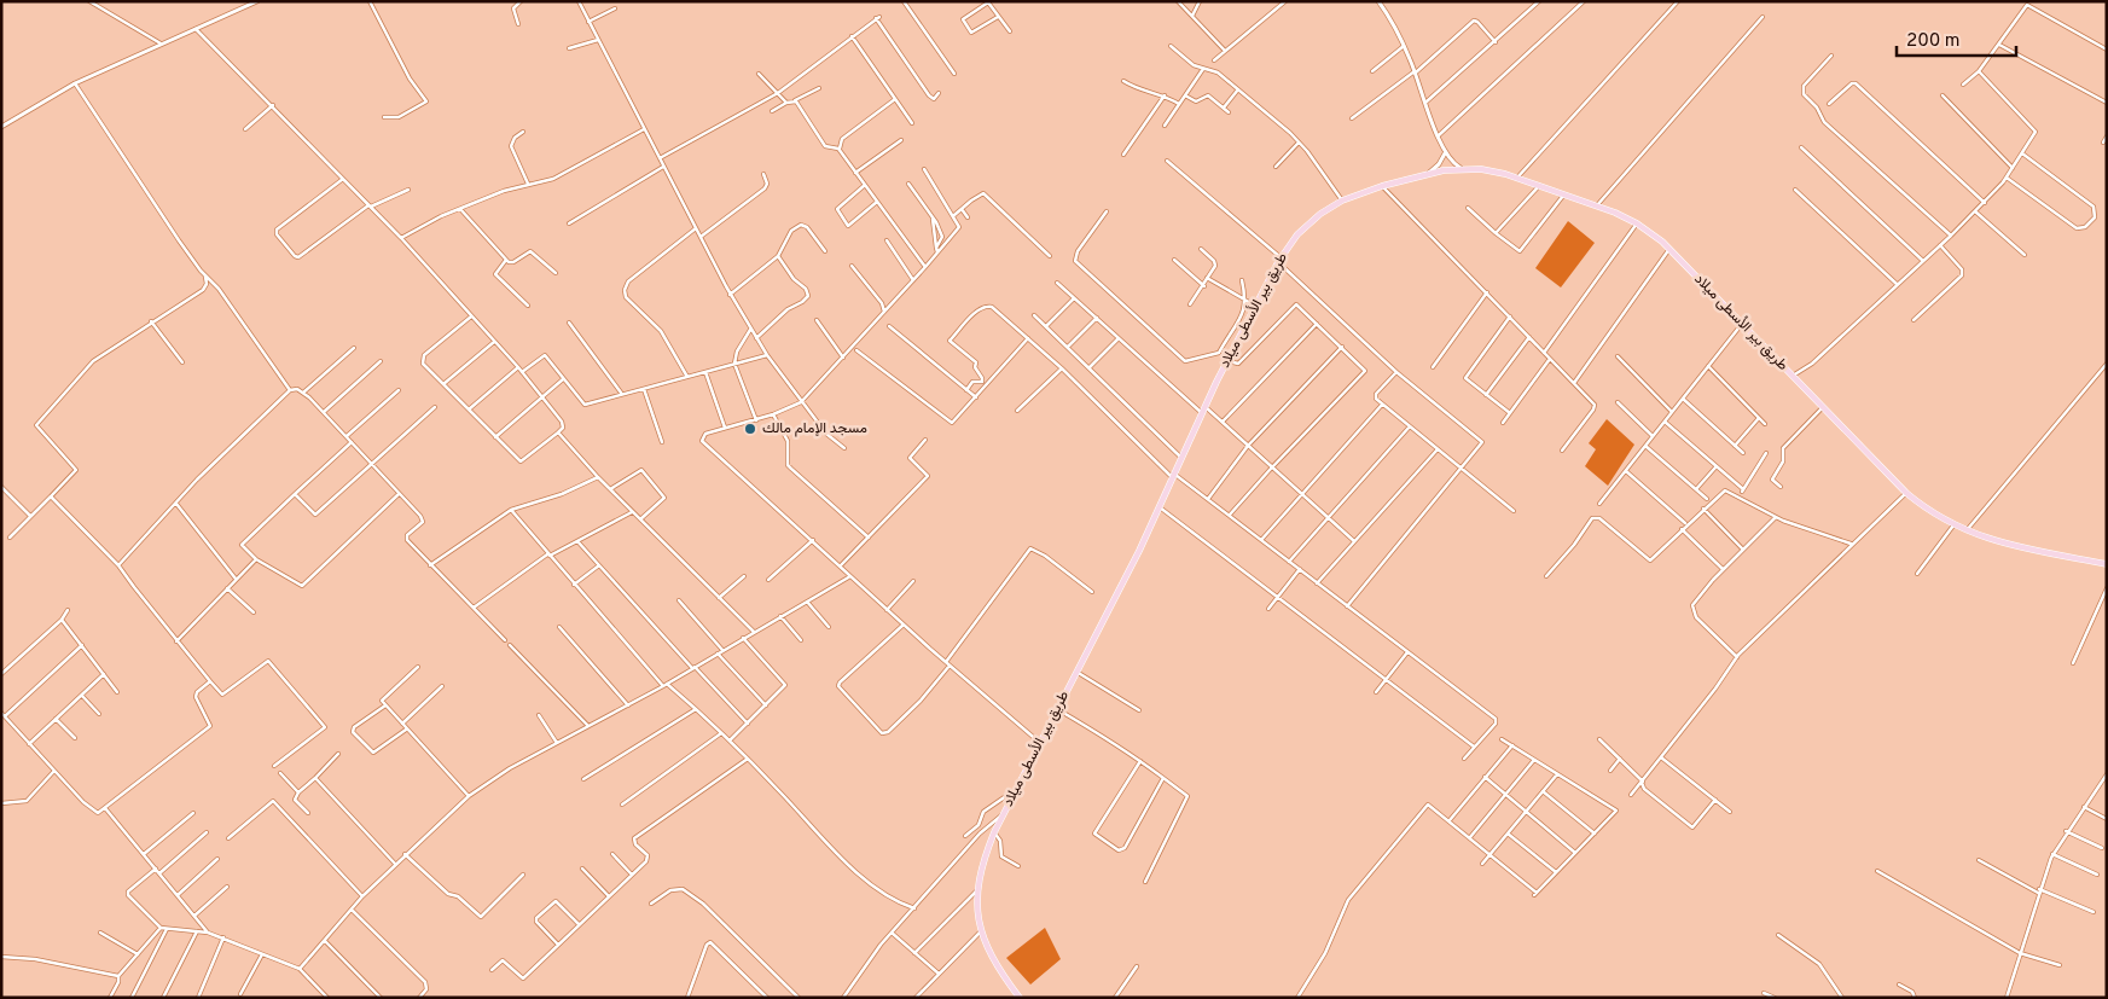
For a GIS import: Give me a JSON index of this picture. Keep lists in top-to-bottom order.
{
  "streets": {
    "main road": ["طريق بير الأسطى ميلاد"]
  },
  "places": ["مسجد الإمام مالك"],
  "scale_bar": "200 m"
}
